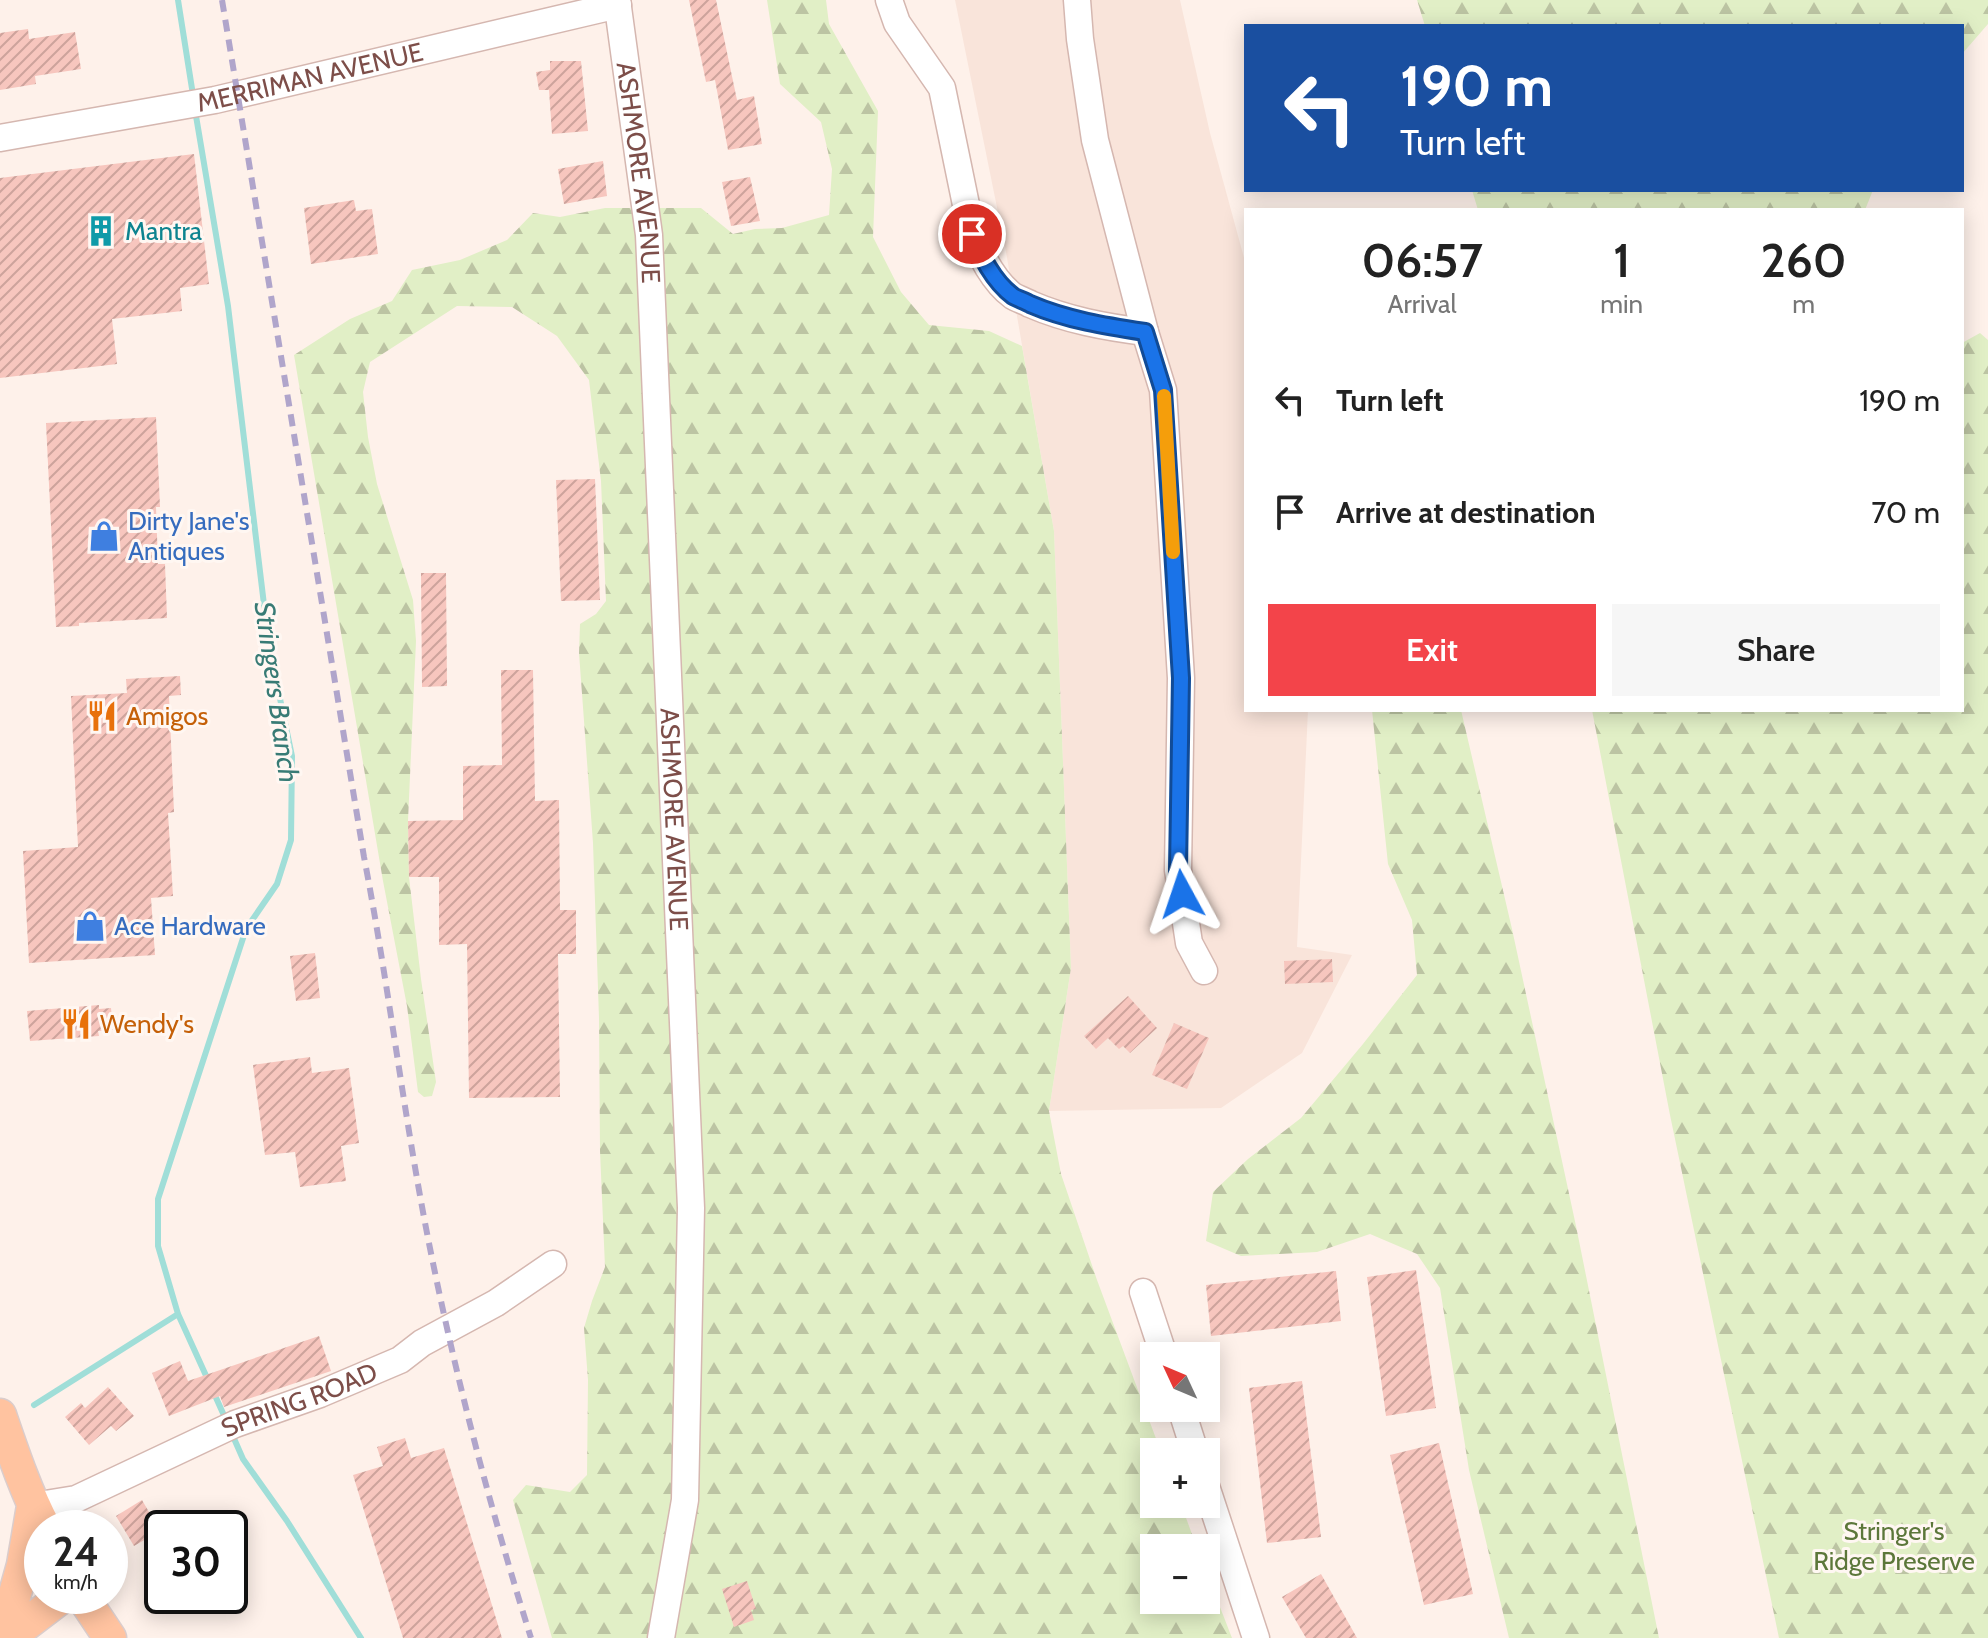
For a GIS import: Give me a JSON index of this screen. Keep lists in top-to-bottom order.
{
  "streets": {
    "street": ["MERRIMAN AVENUE", "ASHMORE AVENUE", "SPRING ROAD"]
  },
  "crossings": [
    ["MERRIMAN AVENUE", "ASHMORE AVENUE"]
  ],
  "water": ["Stringers Branch"],
  "parks": ["Stringer's Ridge Preserve"],
  "places": {
    "building": ["Mantra"],
    "shop": ["Dirty Jane's Antiques", "Ace Hardware"],
    "restaurant": ["Amigos", "Wendy's"]
  },
  "north": "top left",
  "page": {
    "turn": ["190 m", "Turn left"],
    "eta": [
      "06:57",
      "Arrival",
      "1",
      "min",
      "260",
      "m"
    ],
    "list": [
      {
        "name": "Turn left",
        "value": "190 m"
      },
      {
        "name": "Arrive at destination",
        "value": "70 m"
      }
    ],
    "buttons": ["Exit", "Share"],
    "map_buttons": ["+", "−"],
    "speed": "24 km/h",
    "limit": "30"
  }
}
